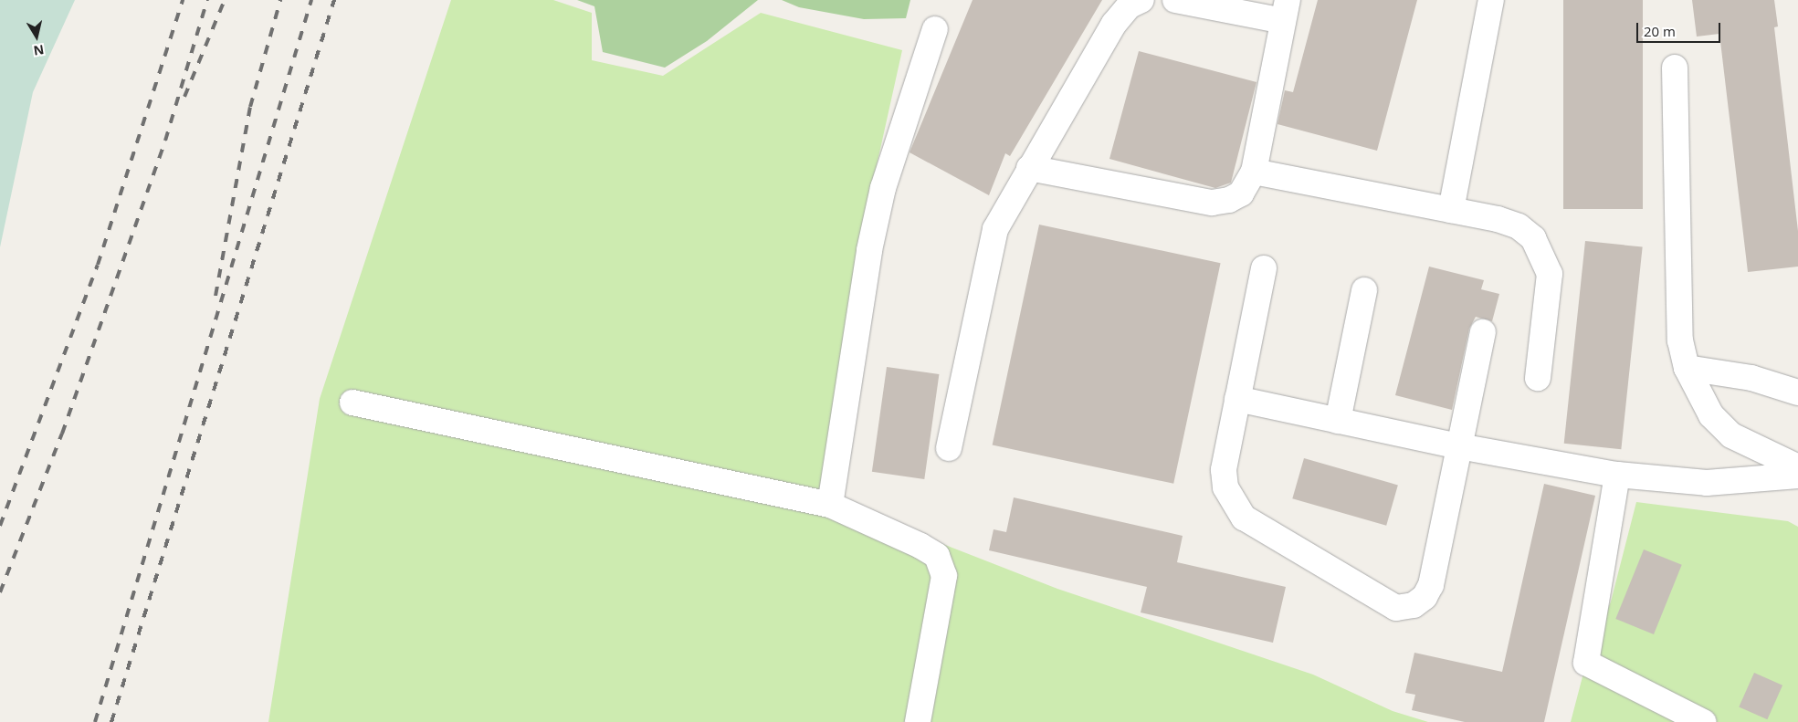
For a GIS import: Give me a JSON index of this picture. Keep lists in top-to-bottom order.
{
  "scale_bar": "20 m",
  "north": "bottom"
}
